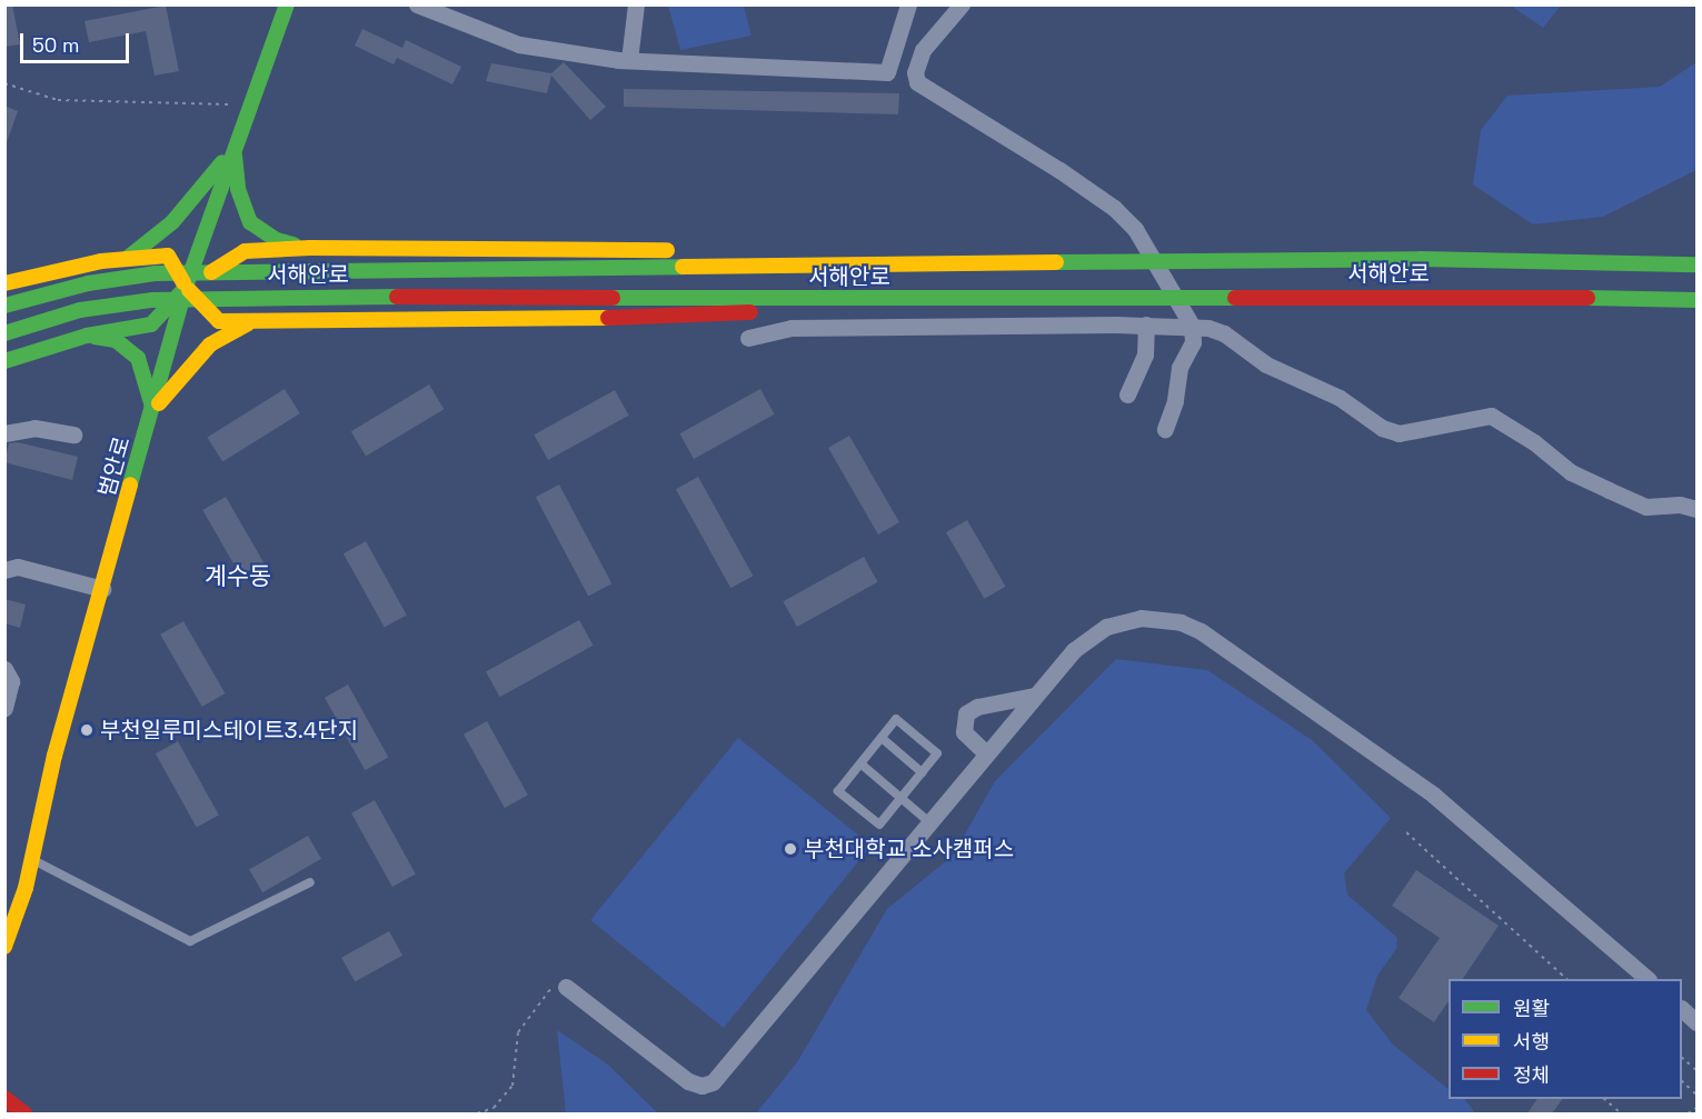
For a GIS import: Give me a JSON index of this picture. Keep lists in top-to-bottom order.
{
  "streets": {
    "main road": ["서해안로", "범안로"]
  },
  "districts": ["계수동"],
  "places": ["부천일루미스테이트3.4단지", "부천대학교 소사캠퍼스"],
  "legend": ["원활", "서행", "정체"],
  "scale_bar": "50 m"
}
